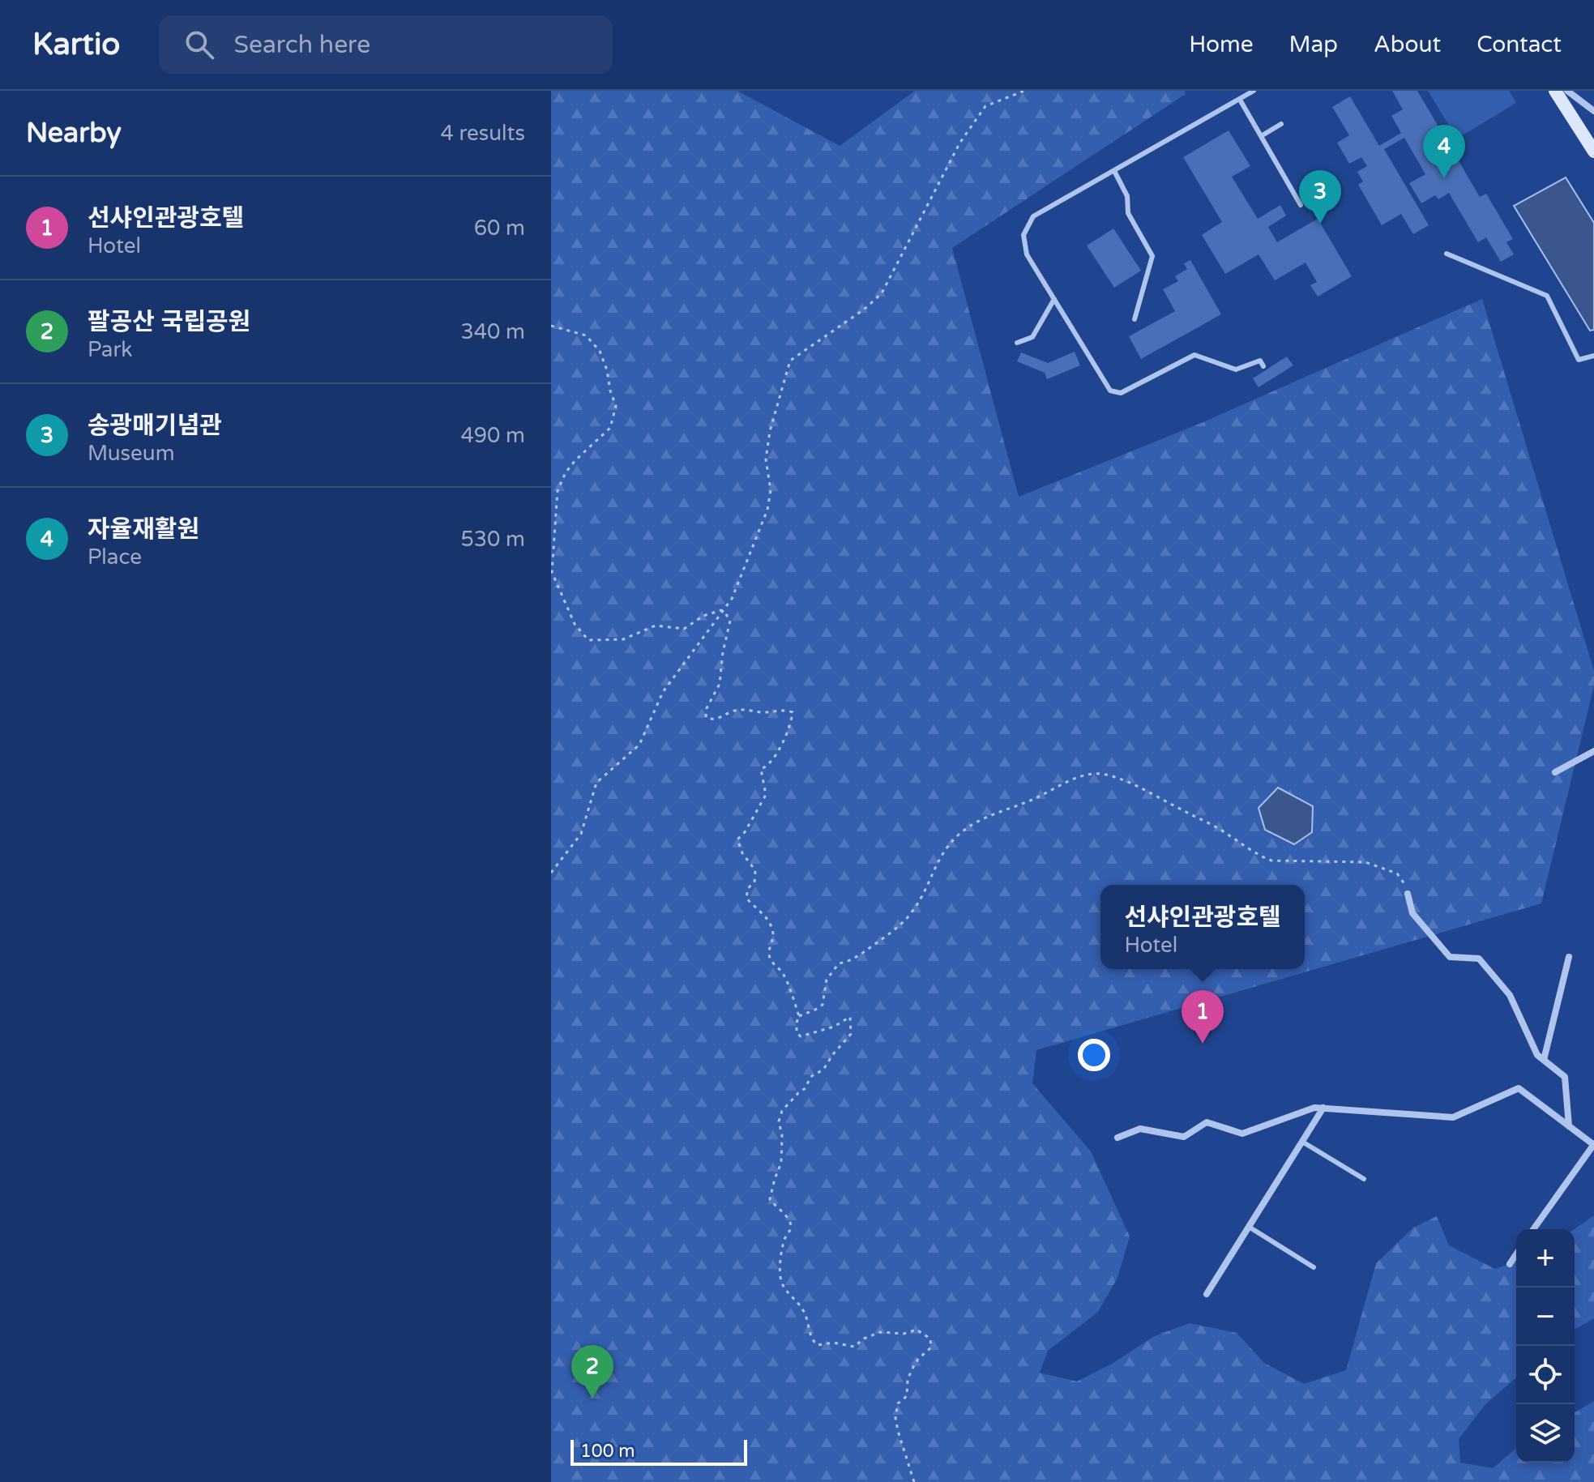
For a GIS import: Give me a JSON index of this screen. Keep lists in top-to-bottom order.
{
  "scale_bar": "100 m",
  "page": {
    "header": "Kartio",
    "search": "Search here",
    "nav": [
      "Home",
      "Map",
      "About",
      "Contact"
    ],
    "heading": ["Nearby", "4 results"],
    "pins": [
      "4",
      "3",
      "1",
      "2"
    ],
    "list": [
      {
        "mark": "1",
        "name": "선샤인관광호텔",
        "note": "Hotel",
        "value": "60 m"
      },
      {
        "mark": "2",
        "name": "팔공산 국립공원",
        "note": "Park",
        "value": "340 m"
      },
      {
        "mark": "3",
        "name": "송광매기념관",
        "note": "Museum",
        "value": "490 m"
      },
      {
        "mark": "4",
        "name": "자율재활원",
        "note": "Place",
        "value": "530 m"
      }
    ],
    "popup": ["선샤인관광호텔", "Hotel"],
    "map_buttons": ["+", "−"],
    "scale": "100 m"
  }
}
